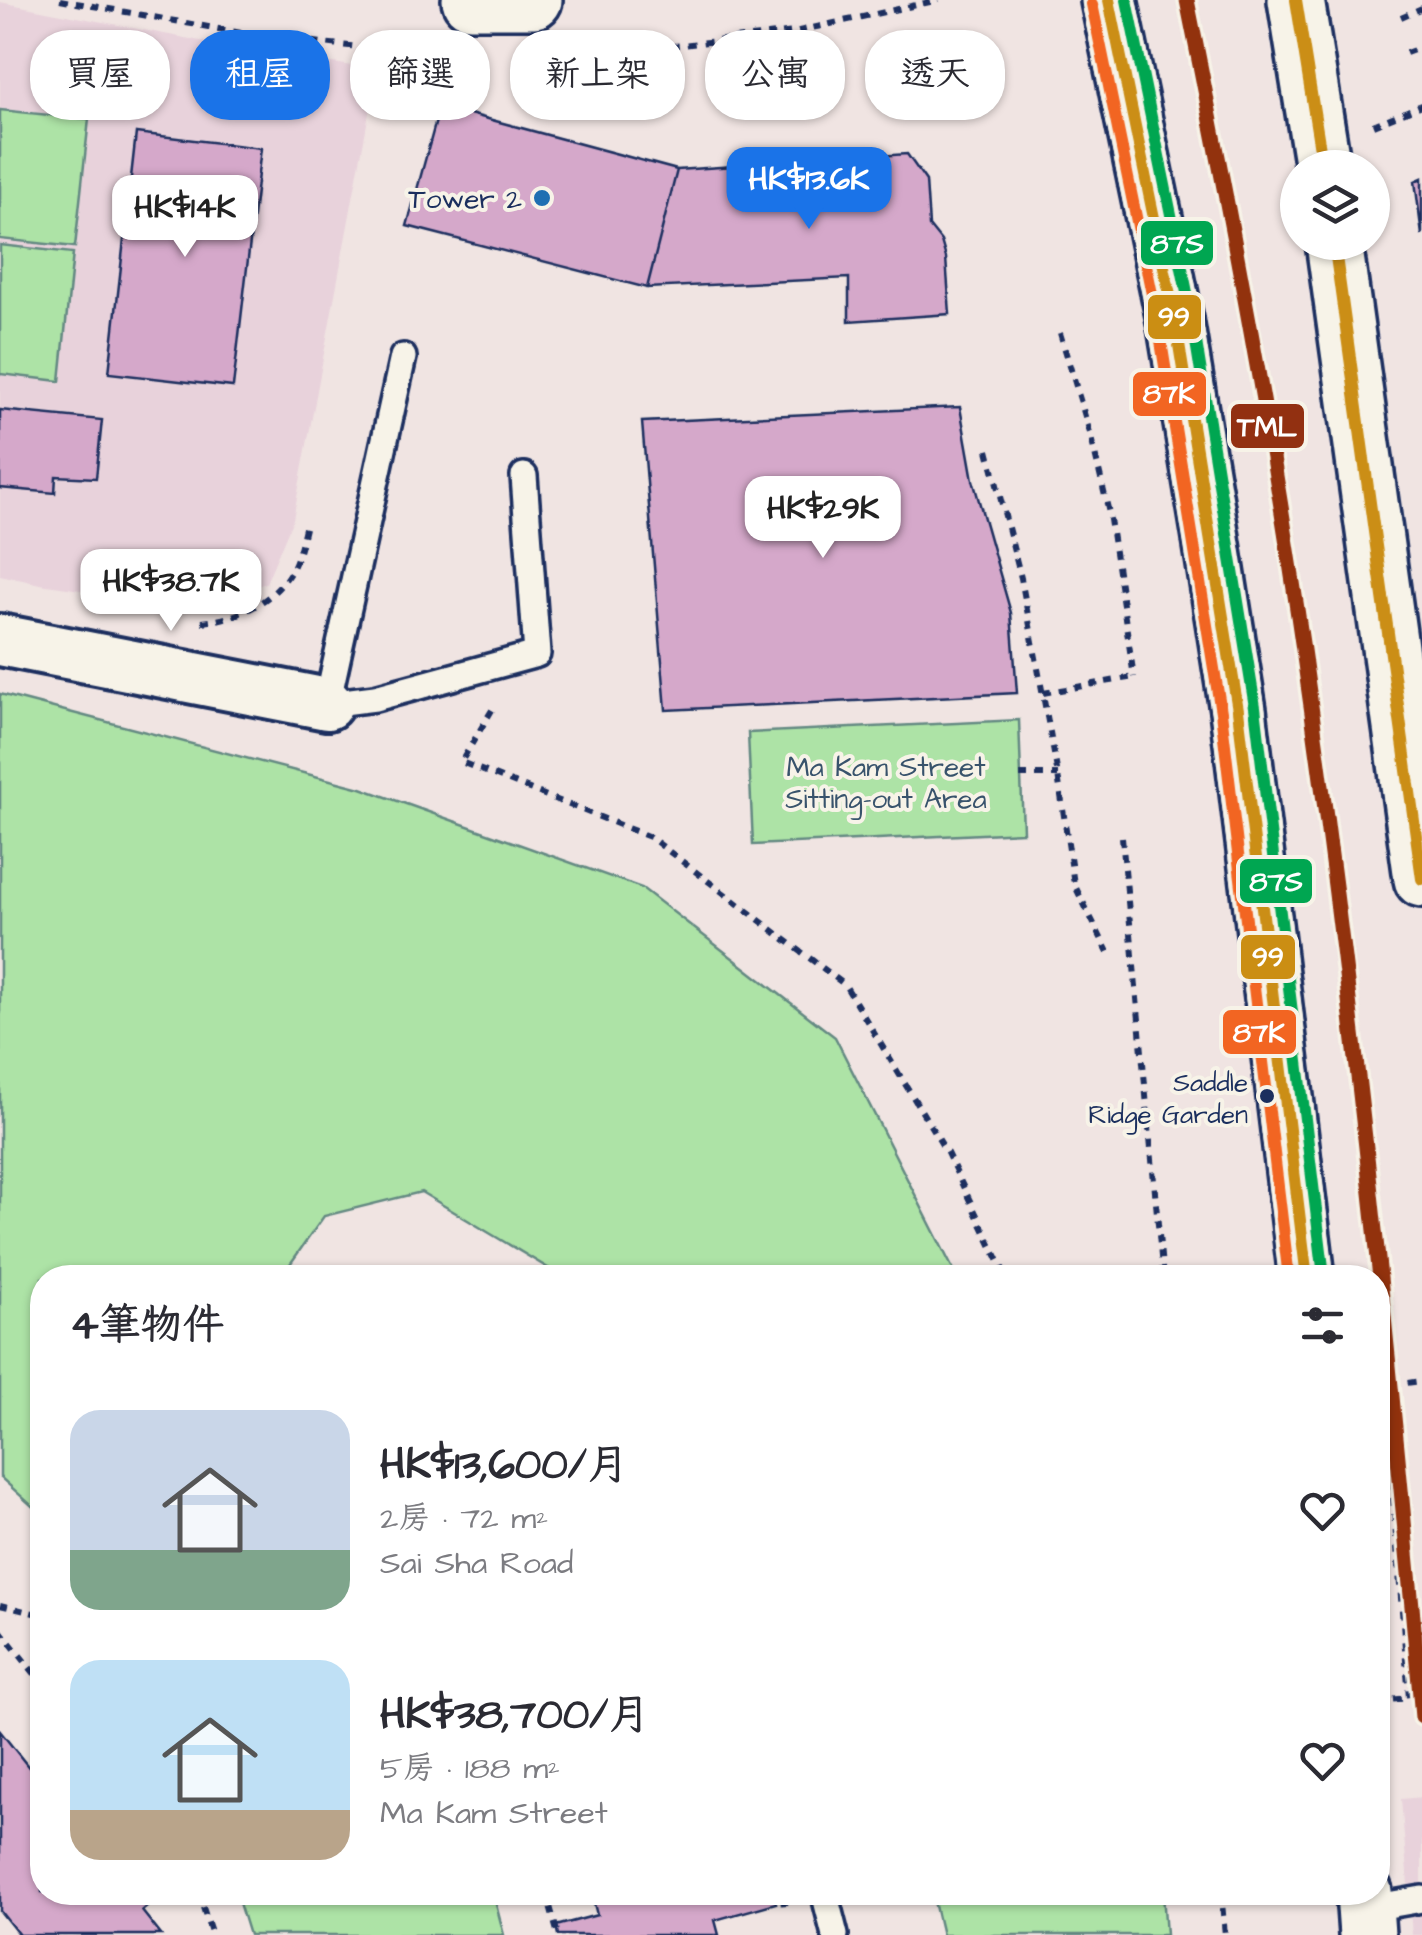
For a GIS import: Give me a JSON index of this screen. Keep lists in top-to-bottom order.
{
  "parks": ["Ma Kam Street Sitting-out Area"],
  "places": ["Tower 2", "Saddle Ridge Garden"],
  "lines": [
    "transit line TML",
    "transit line 99",
    "transit line 87S",
    "transit line 87K"
  ],
  "page": {
    "chip": [
      "買屋",
      "租屋",
      "篩選",
      "新上架",
      "公寓",
      "透天"
    ],
    "price": [
      "HK$13.6K",
      "HK$14K",
      "HK$29K",
      "HK$38.7K"
    ],
    "heading": "4筆物件",
    "list": [
      {
        "name": "HK$13,600/月",
        "note": "2房 · 72 m² · Sai Sha Road"
      },
      {
        "name": "HK$38,700/月",
        "note": "5房 · 188 m² · Ma Kam Street"
      }
    ]
  }
}
